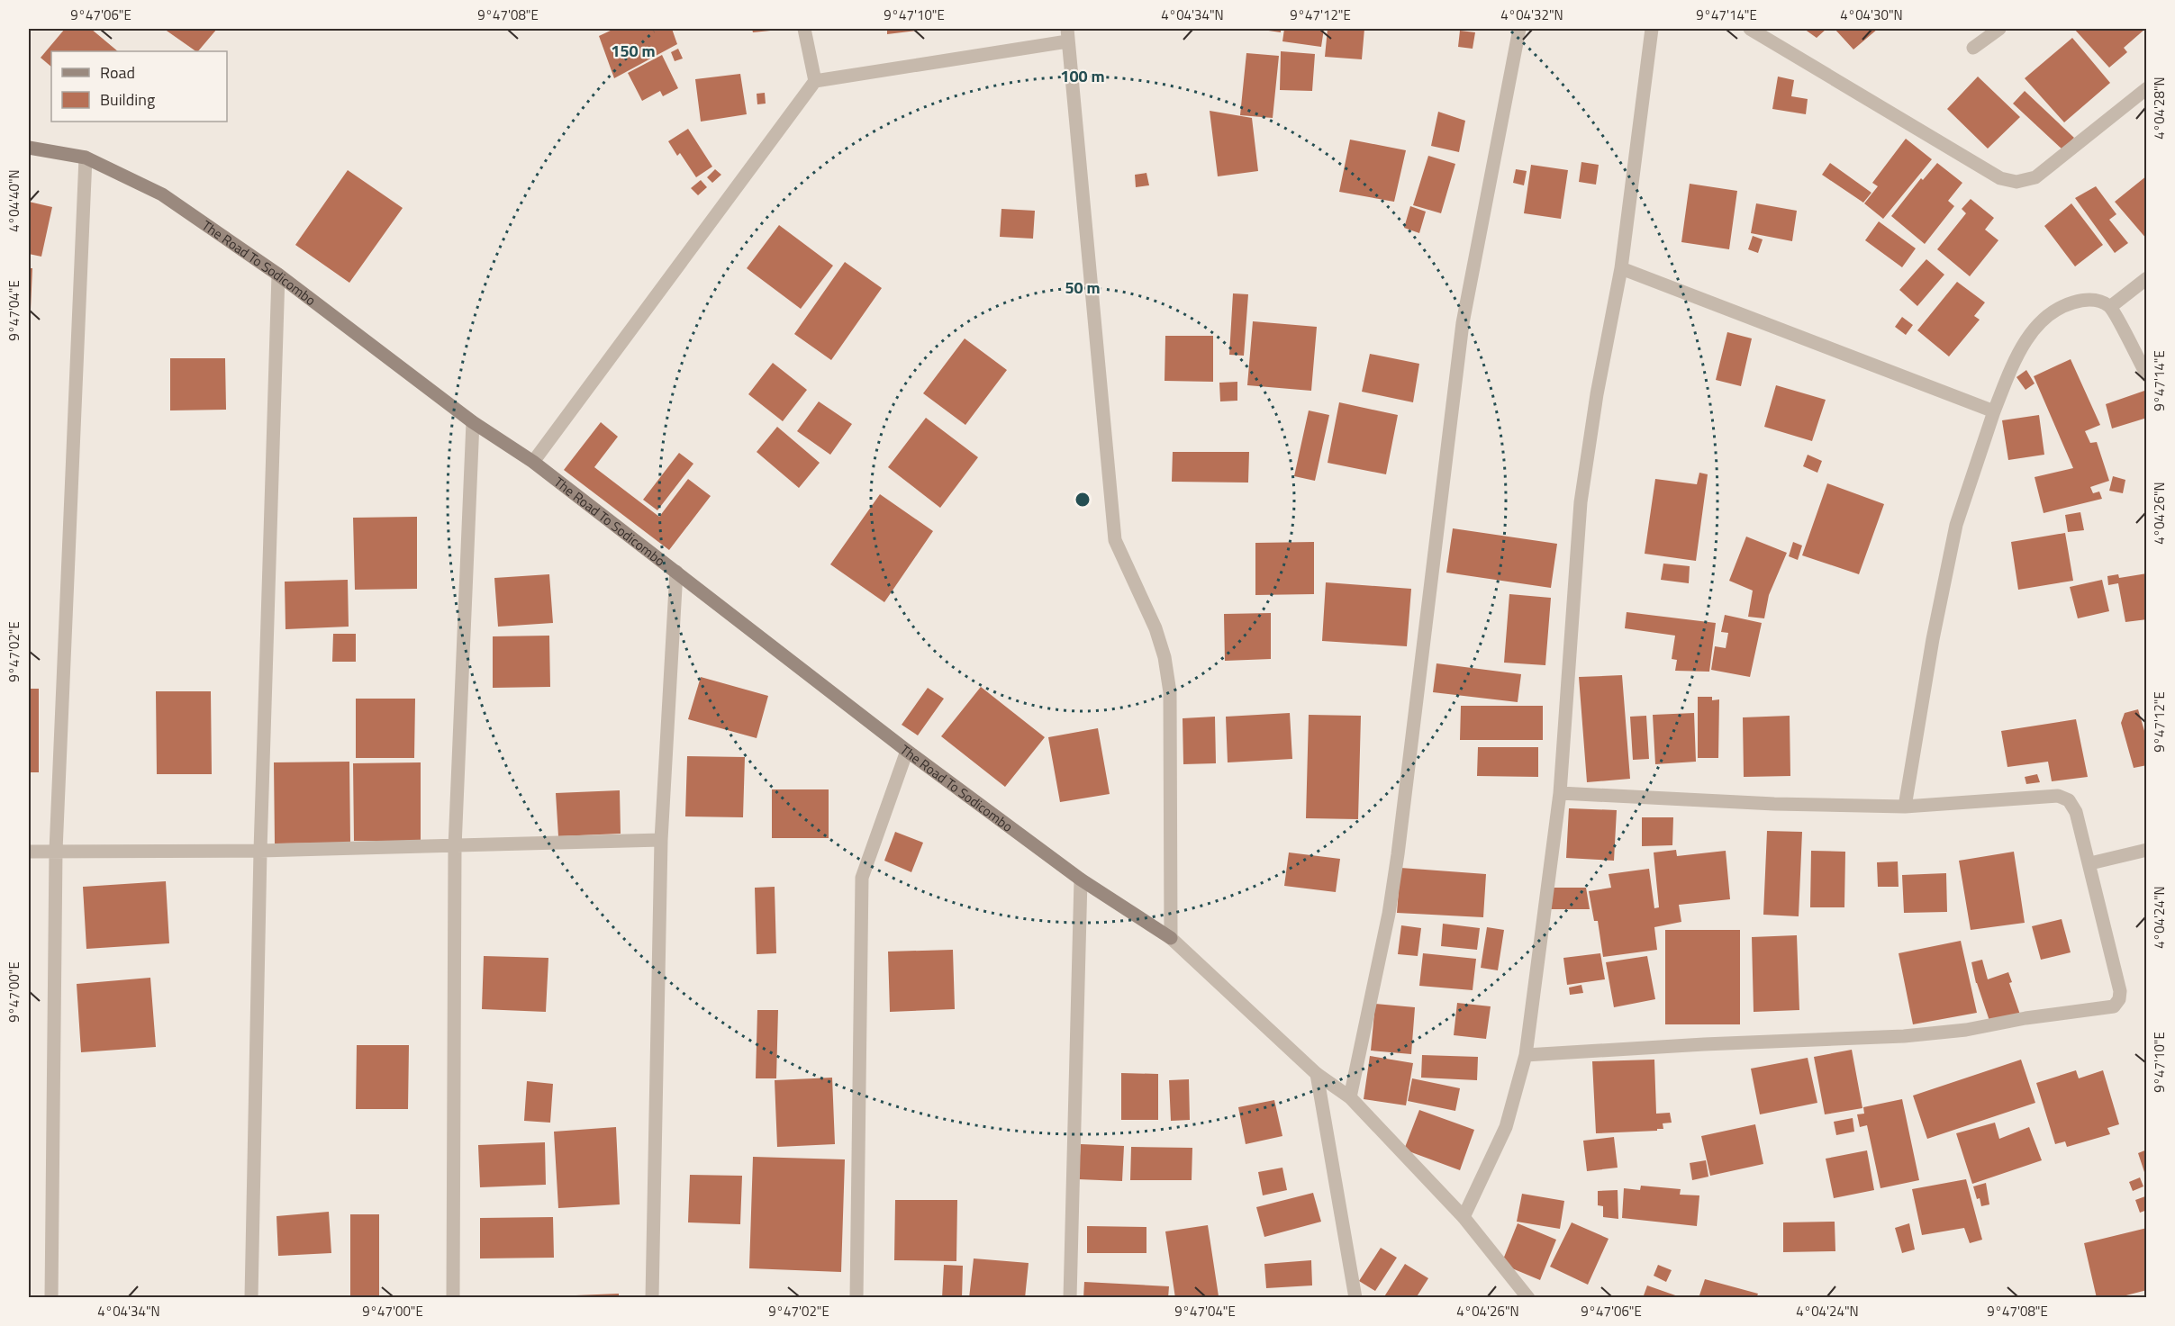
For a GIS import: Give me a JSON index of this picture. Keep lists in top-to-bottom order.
{
  "streets": {
    "main road": ["The Road To Sodicombo"]
  },
  "legend": ["Road", "Building"],
  "coordinates": [
    "9°47'06\"E",
    "9°47'08\"E",
    "9°47'10\"E",
    "4°04'34\"N",
    "9°47'12\"E",
    "4°04'32\"N",
    "9°47'14\"E",
    "4°04'30\"N",
    "4°04'28\"N",
    "4°04'40\"N",
    "9°47'04\"E",
    "4°04'26\"N",
    "9°47'02\"E",
    "4°04'24\"N",
    "9°47'00\"E"
  ],
  "rings": ["150 m", "100 m", "50 m"]
}
